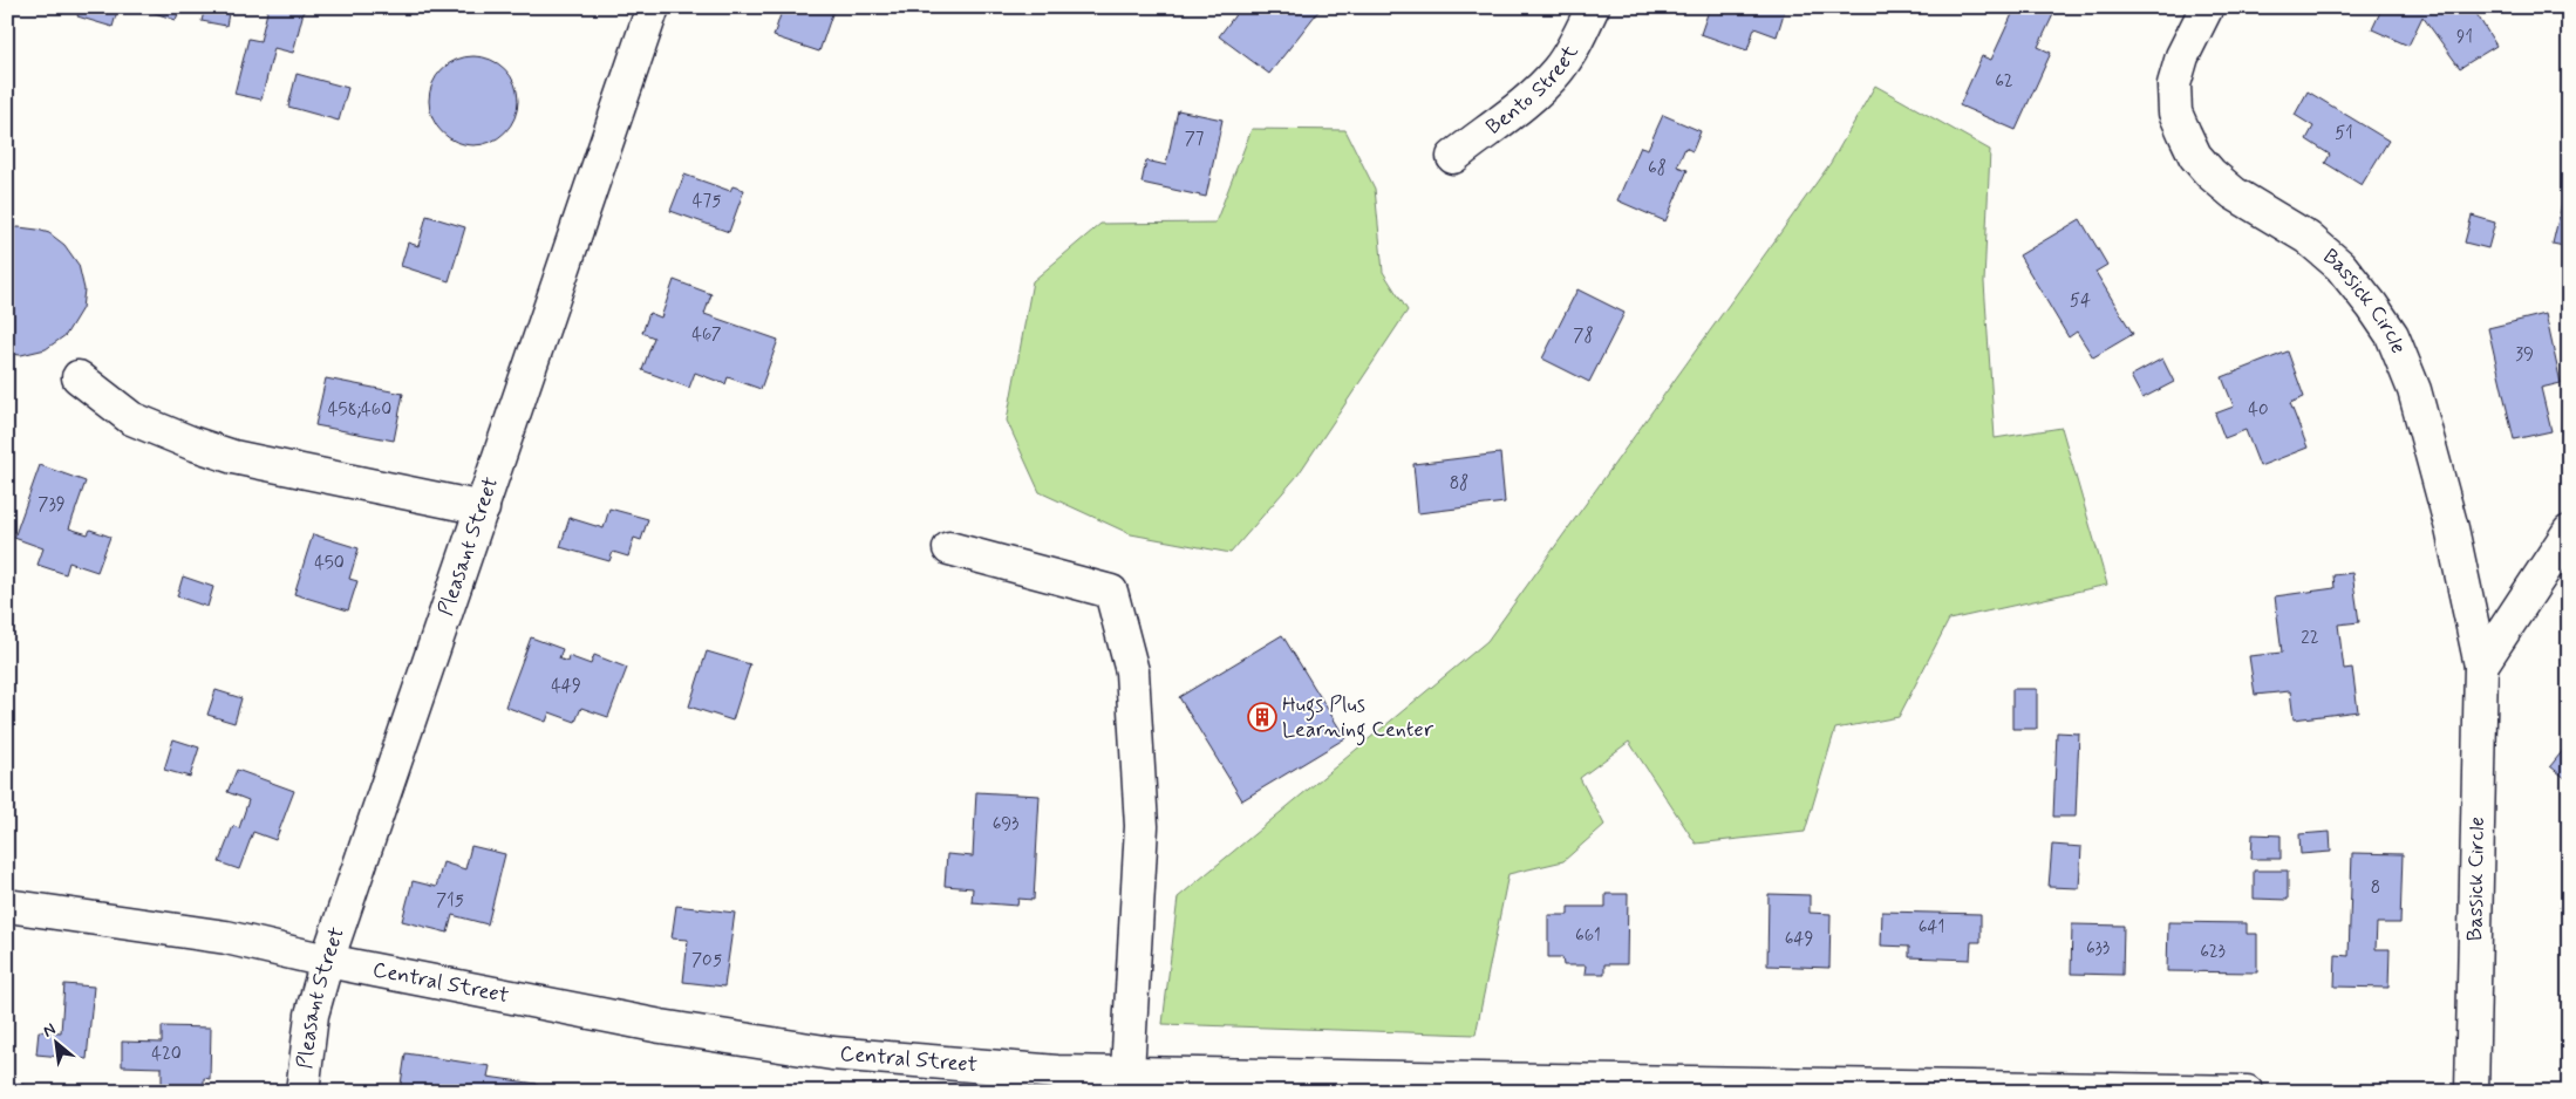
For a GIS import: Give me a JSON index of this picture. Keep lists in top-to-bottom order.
{
  "streets": {
    "main road": [
      "Bento Street",
      "Bassick Circle",
      "Pleasant Street",
      "Central Street"
    ]
  },
  "crossings": [
    ["Pleasant Street", "Central Street"]
  ],
  "places": {
    "building": ["Hugs Plus Learning Center"]
  },
  "house_numbers": [
    "91",
    "62",
    "51",
    "77",
    "68",
    "475",
    "54",
    "467",
    "78",
    "39",
    "458;460",
    "40",
    "88",
    "739",
    "450",
    "22",
    "449",
    "693",
    "8",
    "715",
    "641",
    "661",
    "649",
    "633",
    "623",
    "705",
    "420"
  ],
  "north": "top left"
}
